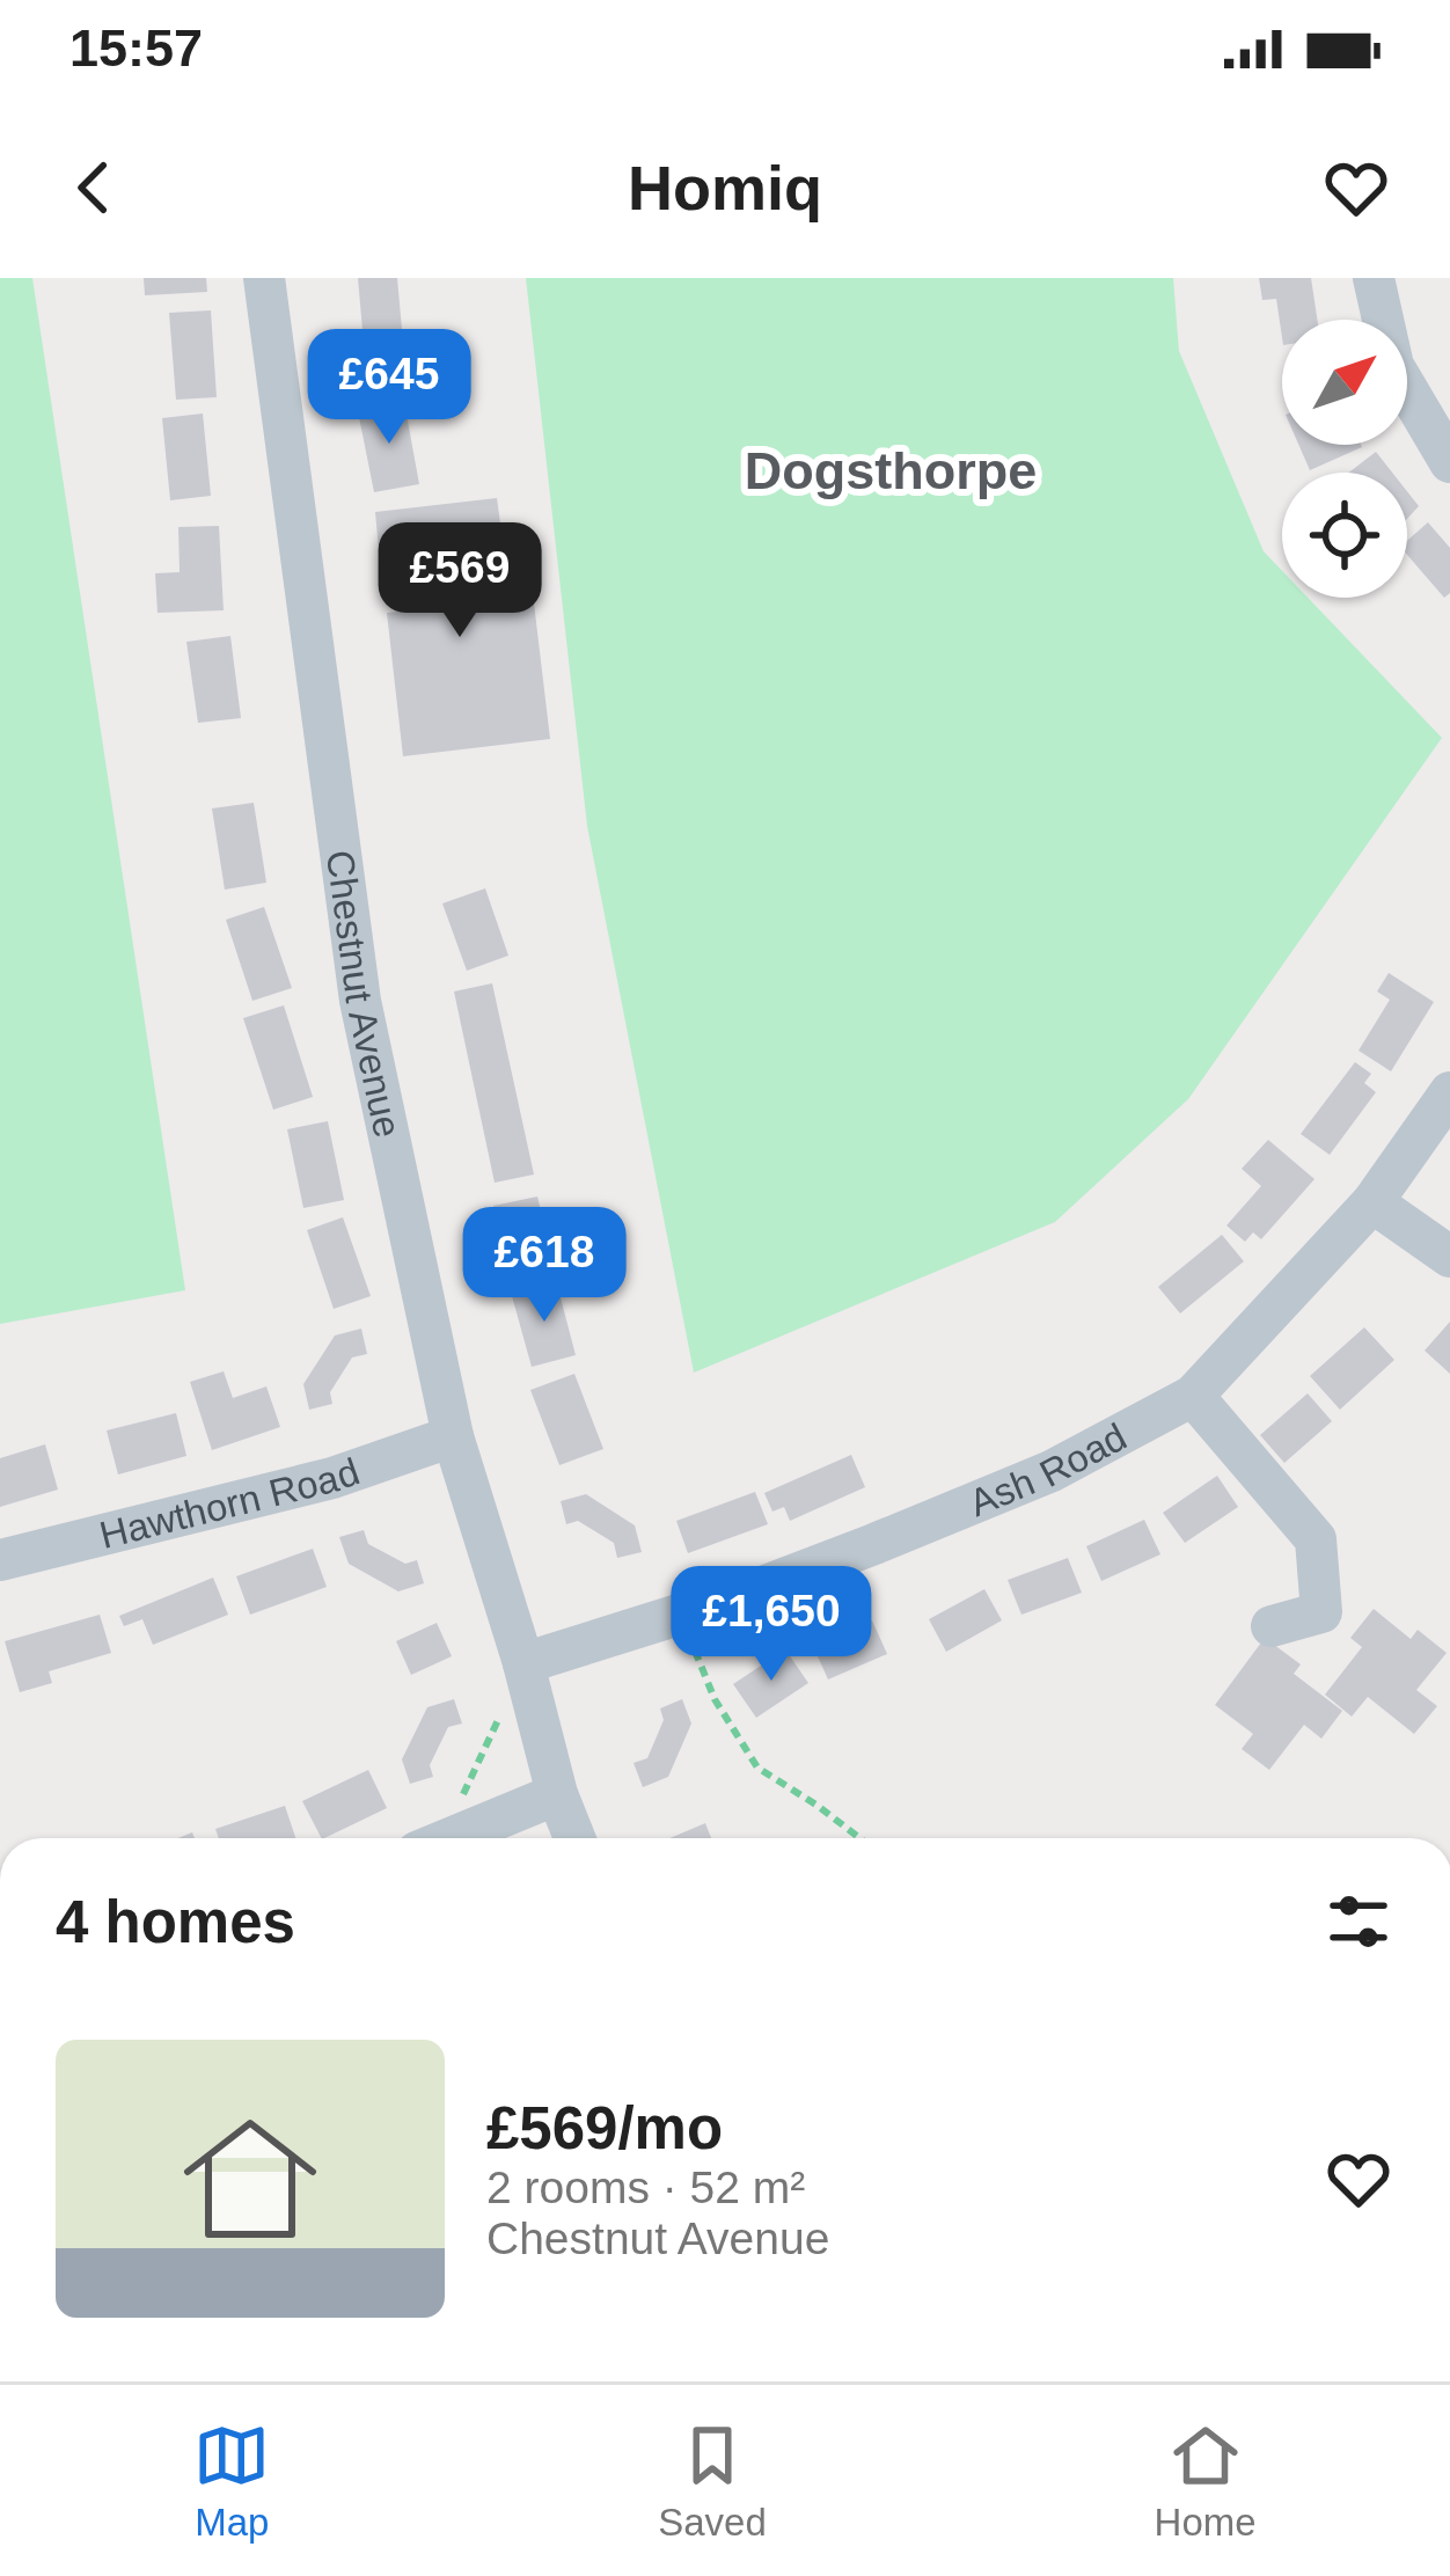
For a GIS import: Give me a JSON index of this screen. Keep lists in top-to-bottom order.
{
  "streets": {
    "street": ["Chestnut Avenue", "Ash Road", "Hawthorn Road"]
  },
  "crossings": [
    ["Chestnut Avenue", "Ash Road"],
    ["Chestnut Avenue", "Hawthorn Road"]
  ],
  "districts": ["Dogsthorpe"],
  "north": "top right",
  "page": {
    "status": "15:57",
    "header": "Homiq",
    "price": [
      "£645",
      "£569",
      "£618",
      "£1,650"
    ],
    "heading": "4 homes",
    "list": [
      {
        "name": "£569/mo",
        "note": "2 rooms · 52 m² · Chestnut Avenue"
      }
    ],
    "tabs": ["Map", "Saved", "Home"]
  }
}
